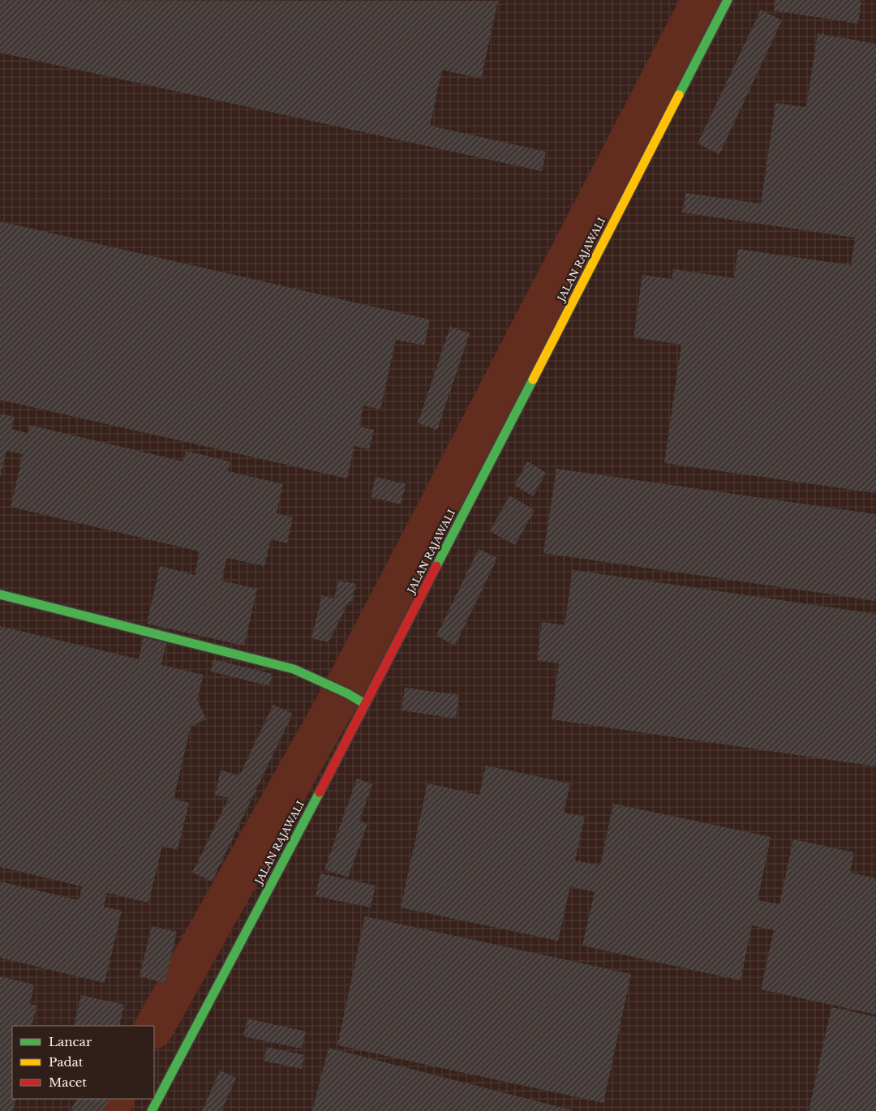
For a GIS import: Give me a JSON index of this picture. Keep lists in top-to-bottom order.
{
  "streets": {
    "street": ["JALAN RAJAWALI"]
  },
  "legend": ["Lancar", "Padat", "Macet"]
}
